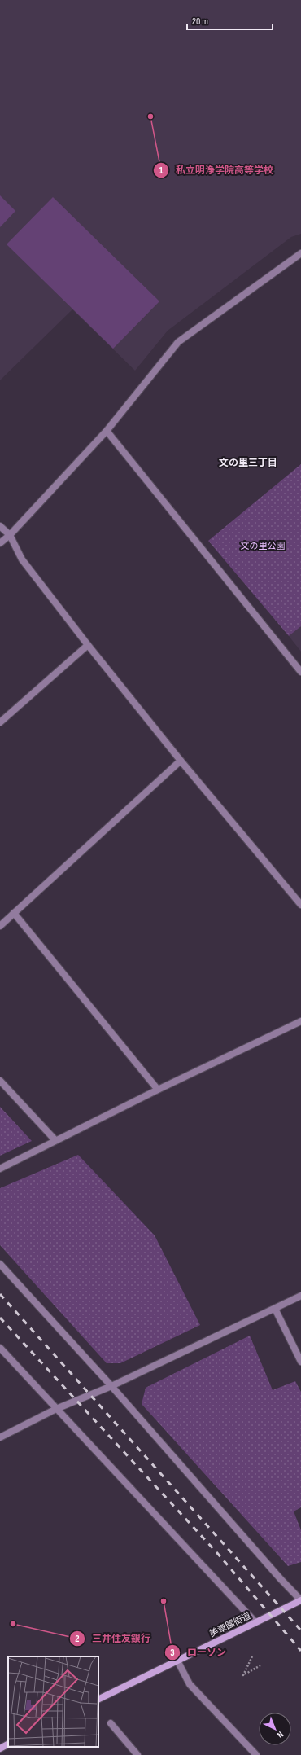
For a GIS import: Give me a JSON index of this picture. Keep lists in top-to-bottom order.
{
  "streets": {
    "street": ["美章園街道"]
  },
  "districts": ["文の里三丁目"],
  "parks": ["文の里公園"],
  "places": ["私立明浄学院高等学校", "ローソン", "三井住友銀行"],
  "scale_bar": "20 m",
  "north": "bottom right"
}
